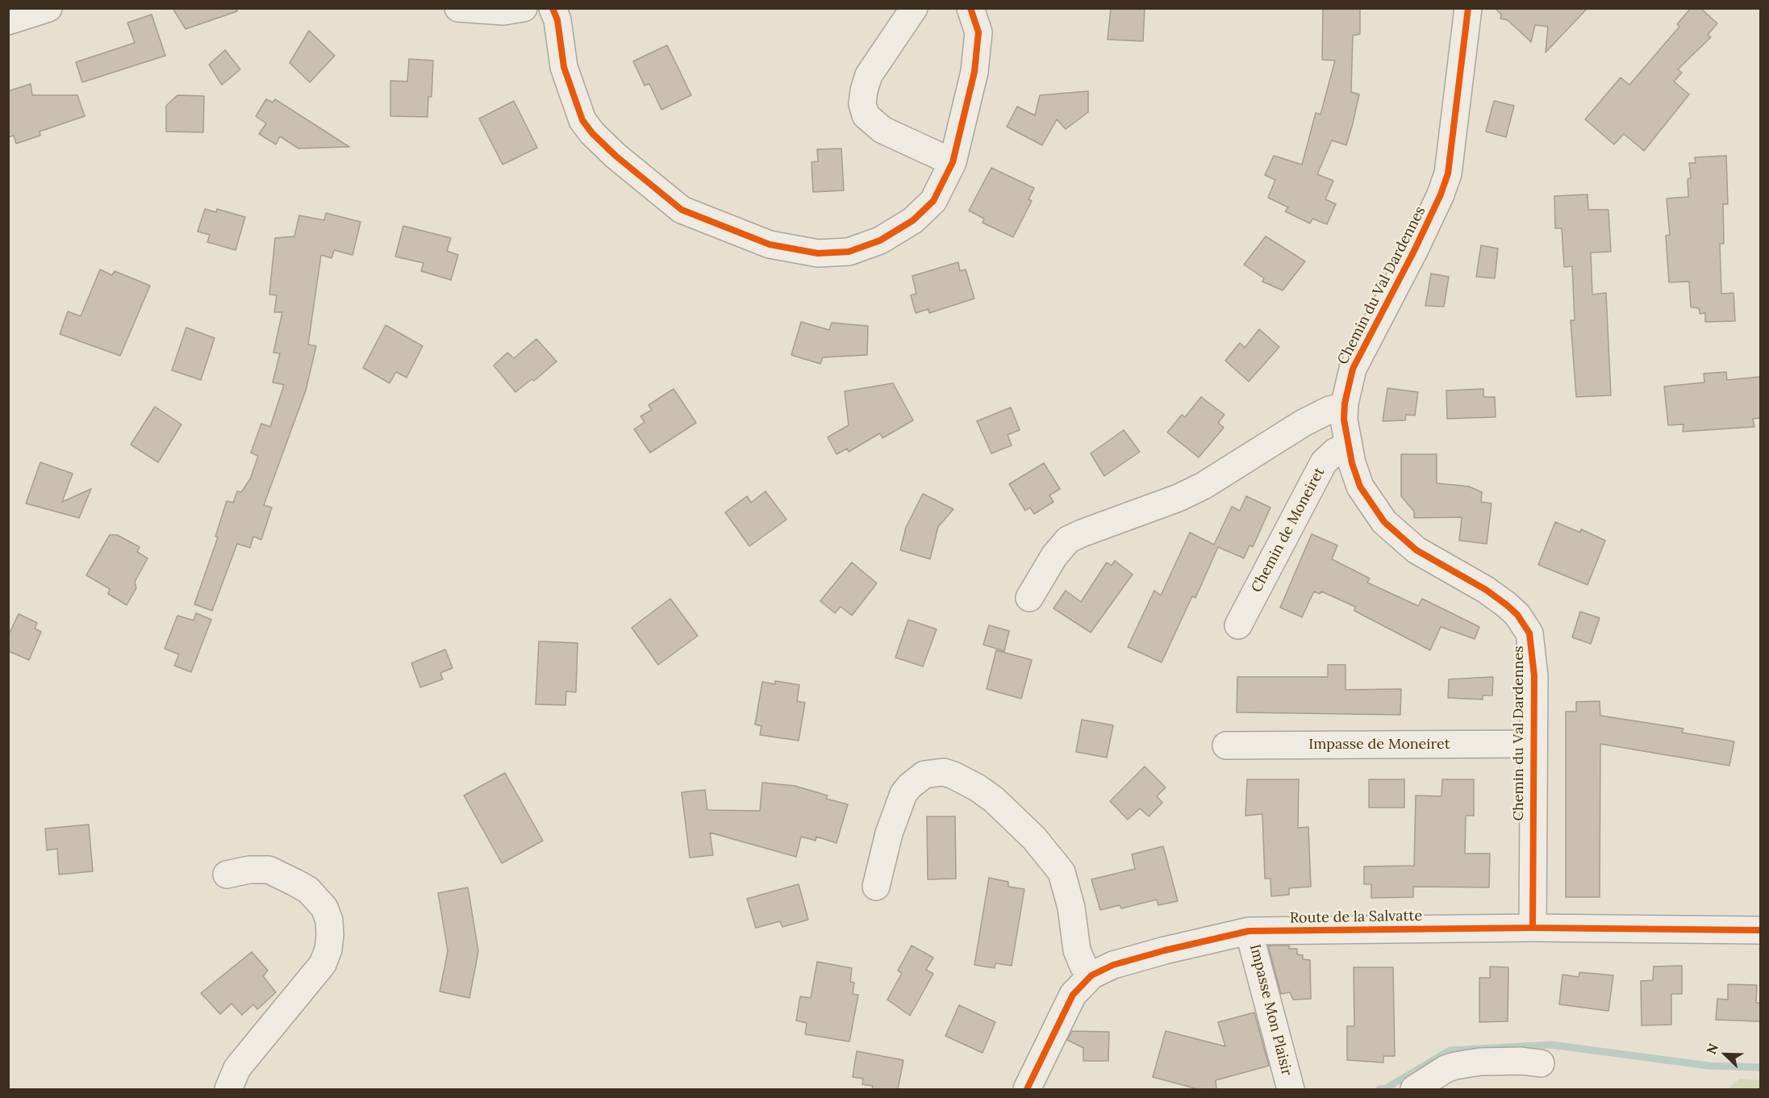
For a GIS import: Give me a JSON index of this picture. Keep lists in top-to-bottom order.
{
  "streets": {
    "street": [
      "Chemin du Val Dardennes",
      "Chemin de Moneiret",
      "Impasse de Moneiret",
      "Route de la Salvatte",
      "Impasse Mon Plaisir"
    ]
  },
  "crossings": [
    ["Chemin du Val Dardennes", "Chemin de Moneiret"],
    ["Chemin du Val Dardennes", "Impasse de Moneiret"],
    ["Chemin du Val Dardennes", "Route de la Salvatte"],
    ["Route de la Salvatte", "Impasse Mon Plaisir"]
  ],
  "north": "top left"
}
